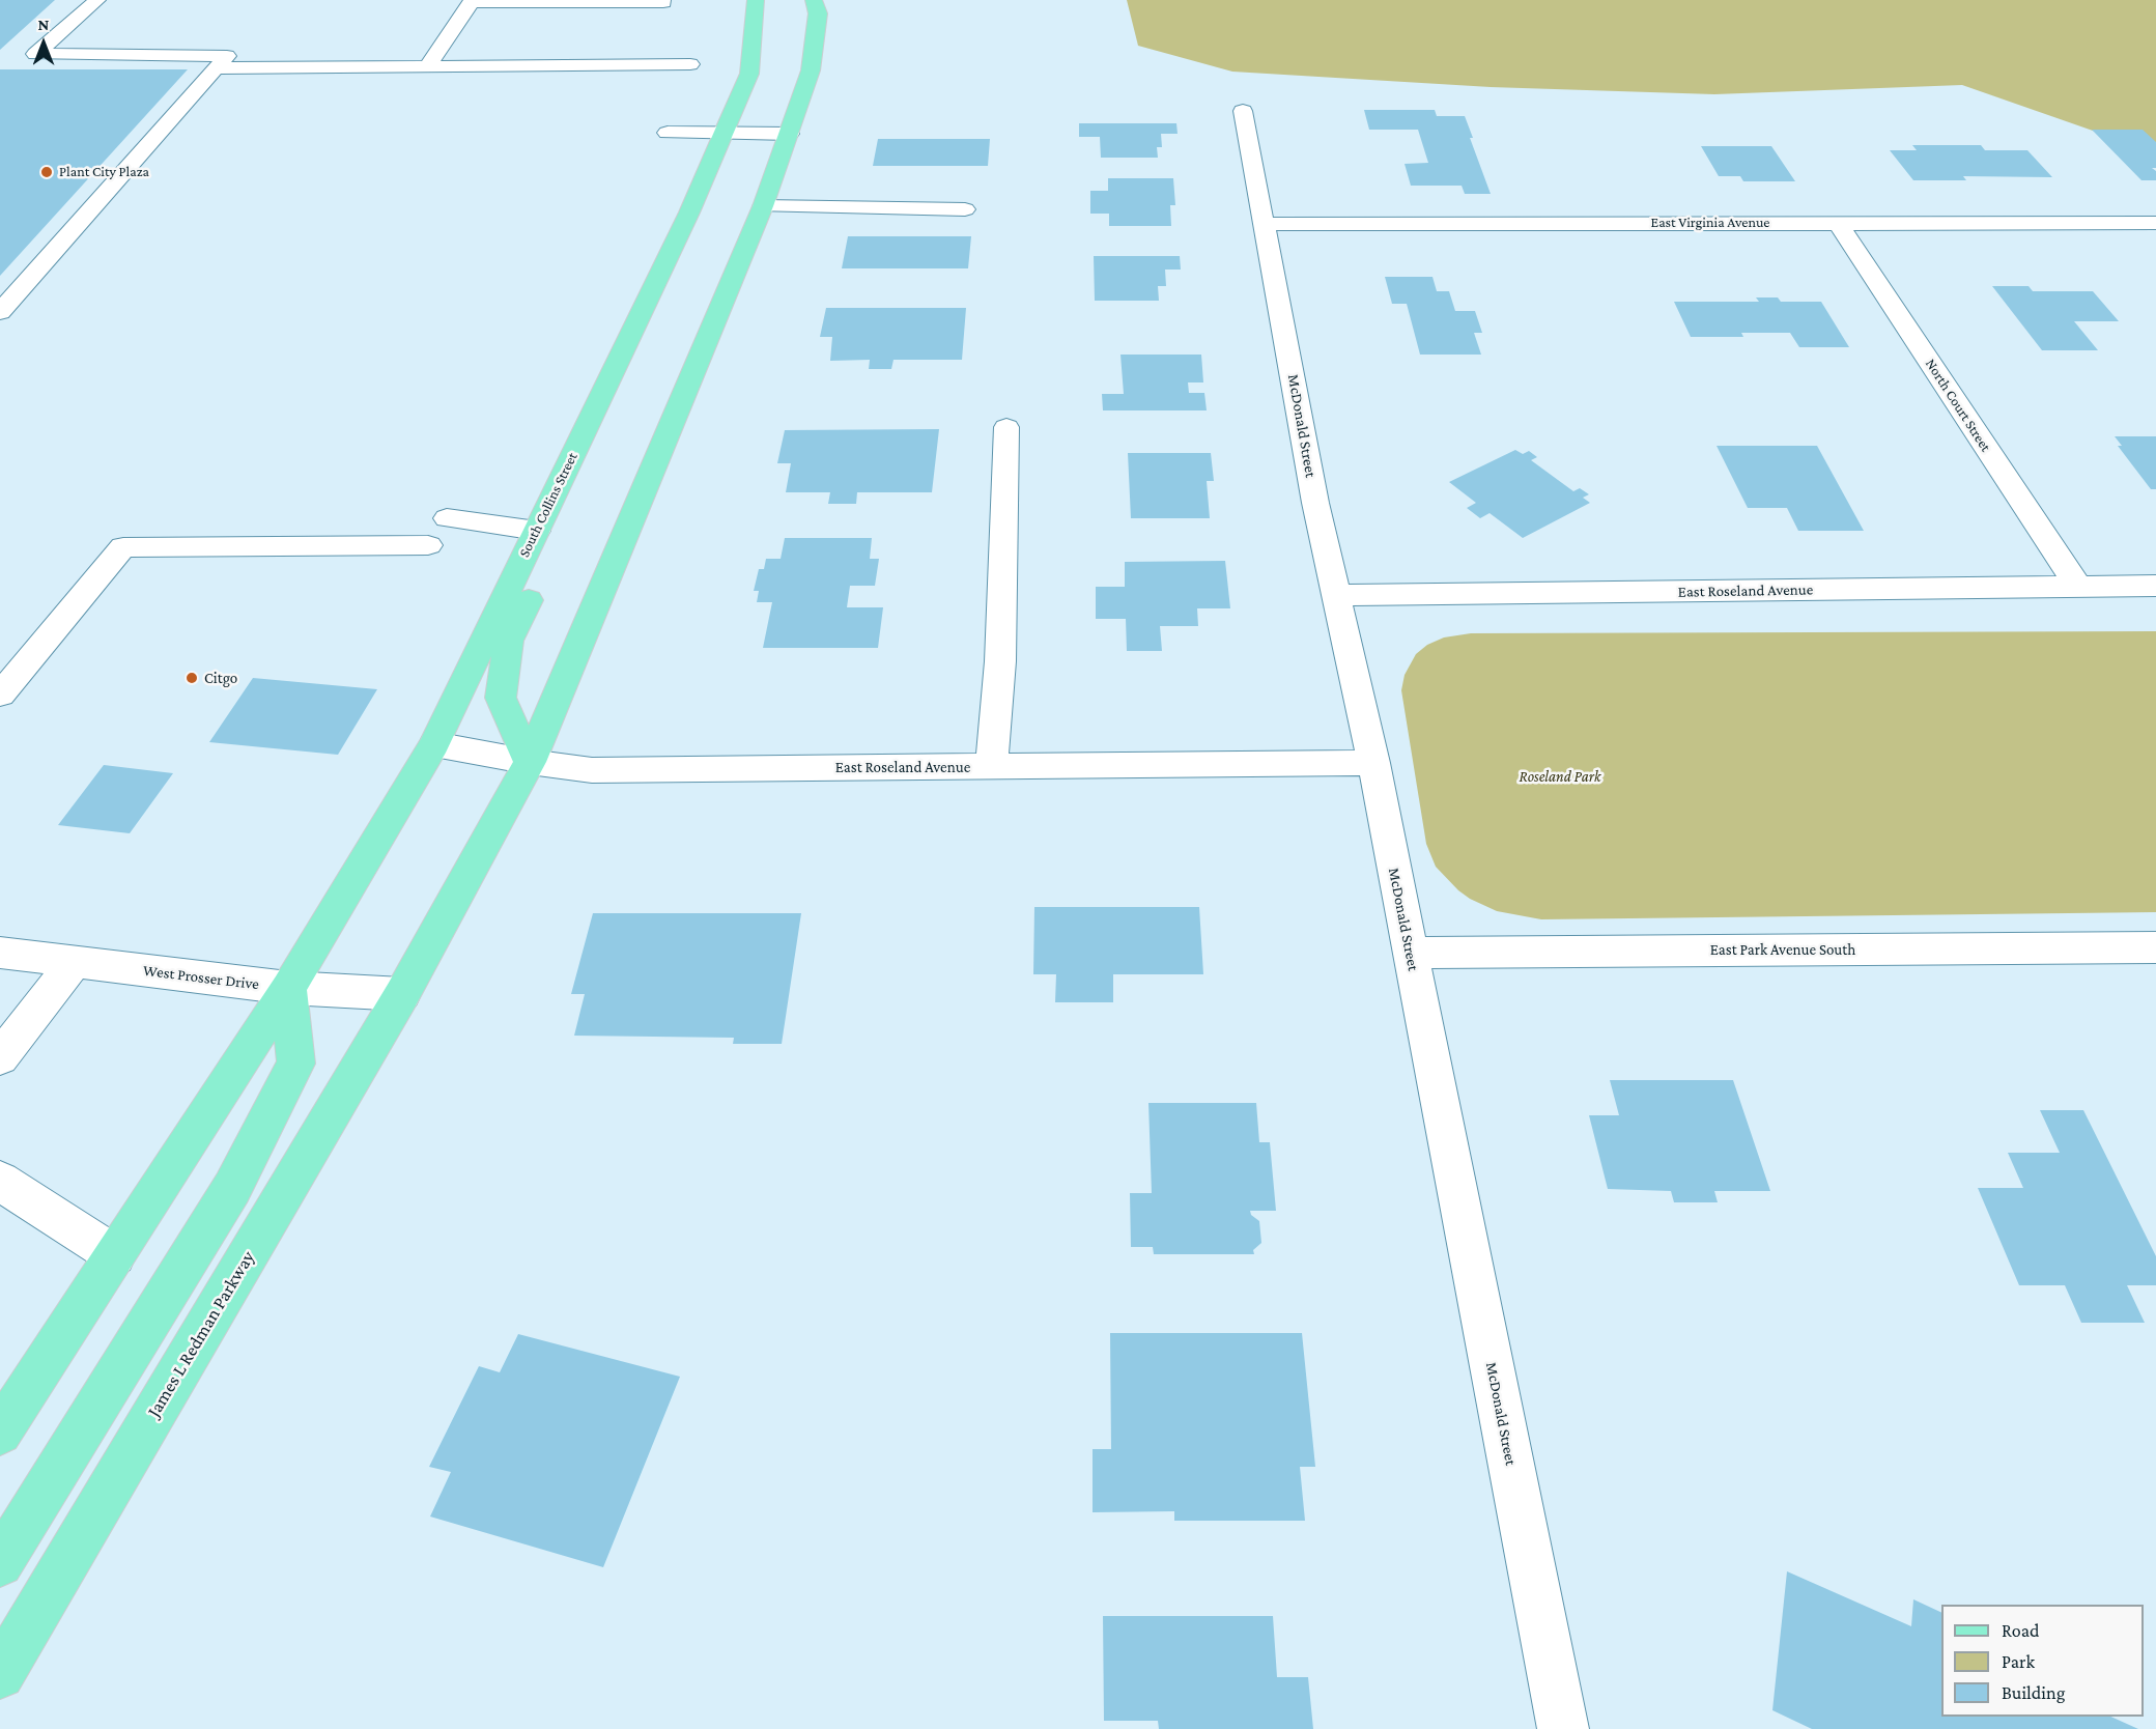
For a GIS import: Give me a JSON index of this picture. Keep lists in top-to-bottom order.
{
  "streets": {
    "main road": ["South Collins Street", "James L Redman Parkway"],
    "street": [
      "East Virginia Avenue",
      "North Court Street",
      "McDonald Street",
      "East Roseland Avenue",
      "East Park Avenue South",
      "West Prosser Drive"
    ]
  },
  "crossings": [
    ["East Virginia Avenue", "North Court Street"],
    ["East Virginia Avenue", "McDonald Street"],
    ["North Court Street", "East Roseland Avenue"],
    ["McDonald Street", "East Roseland Avenue"],
    ["McDonald Street", "East Park Avenue South"],
    ["South Collins Street", "East Roseland Avenue"],
    ["South Collins Street", "West Prosser Drive"],
    ["West Prosser Drive", "James L Redman Parkway"]
  ],
  "parks": ["Roseland Park"],
  "places": ["Plant City Plaza", "Citgo"],
  "legend": ["Road", "Park", "Building"],
  "north": "top"
}
